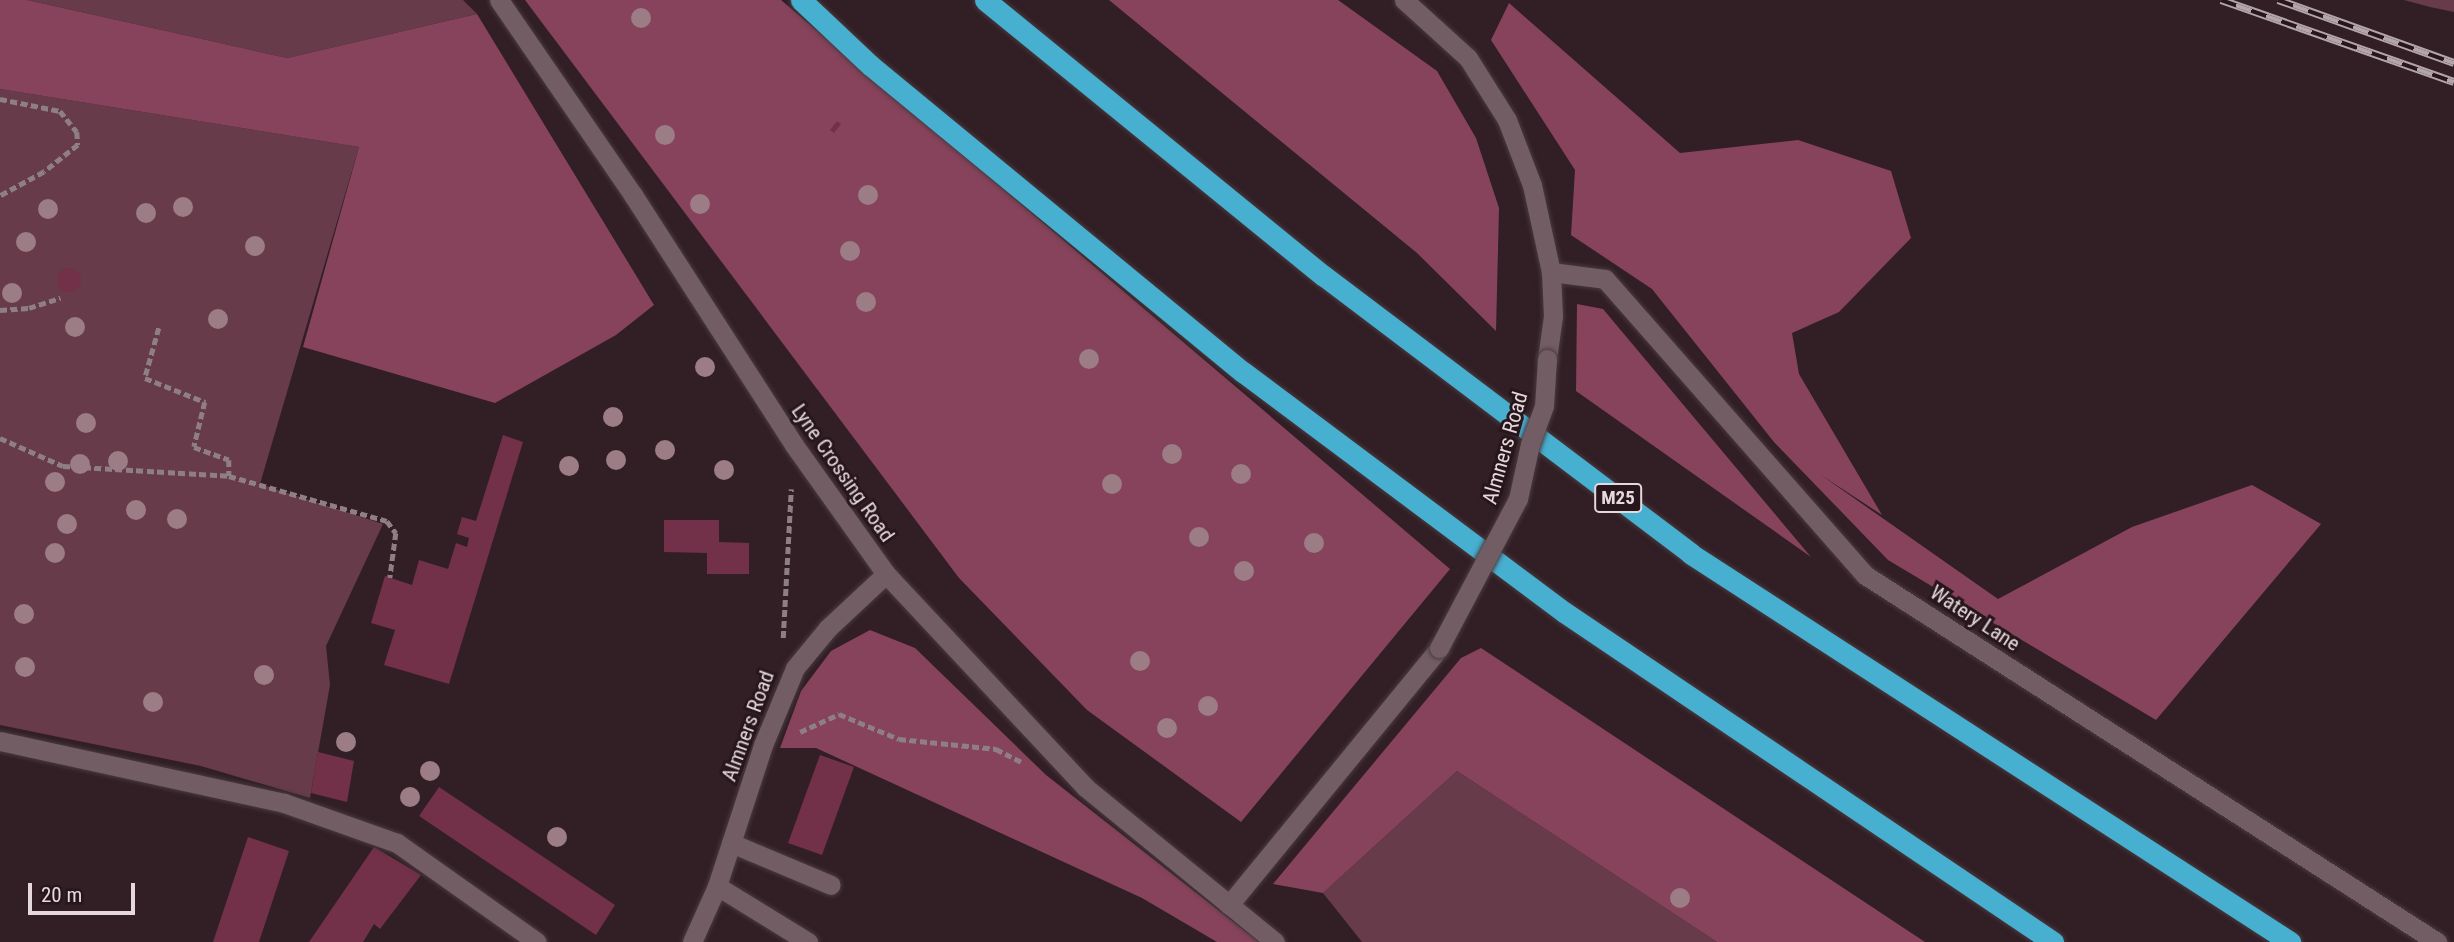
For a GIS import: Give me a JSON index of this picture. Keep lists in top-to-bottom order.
{
  "streets": {
    "highway": ["M25"],
    "street": ["Almners Road", "Lyne Crossing Road", "Watery Lane"]
  },
  "crossings": [
    ["Almners Road", "Lyne Crossing Road"],
    ["Almners Road", "Watery Lane"]
  ],
  "scale_bar": "20 m"
}
